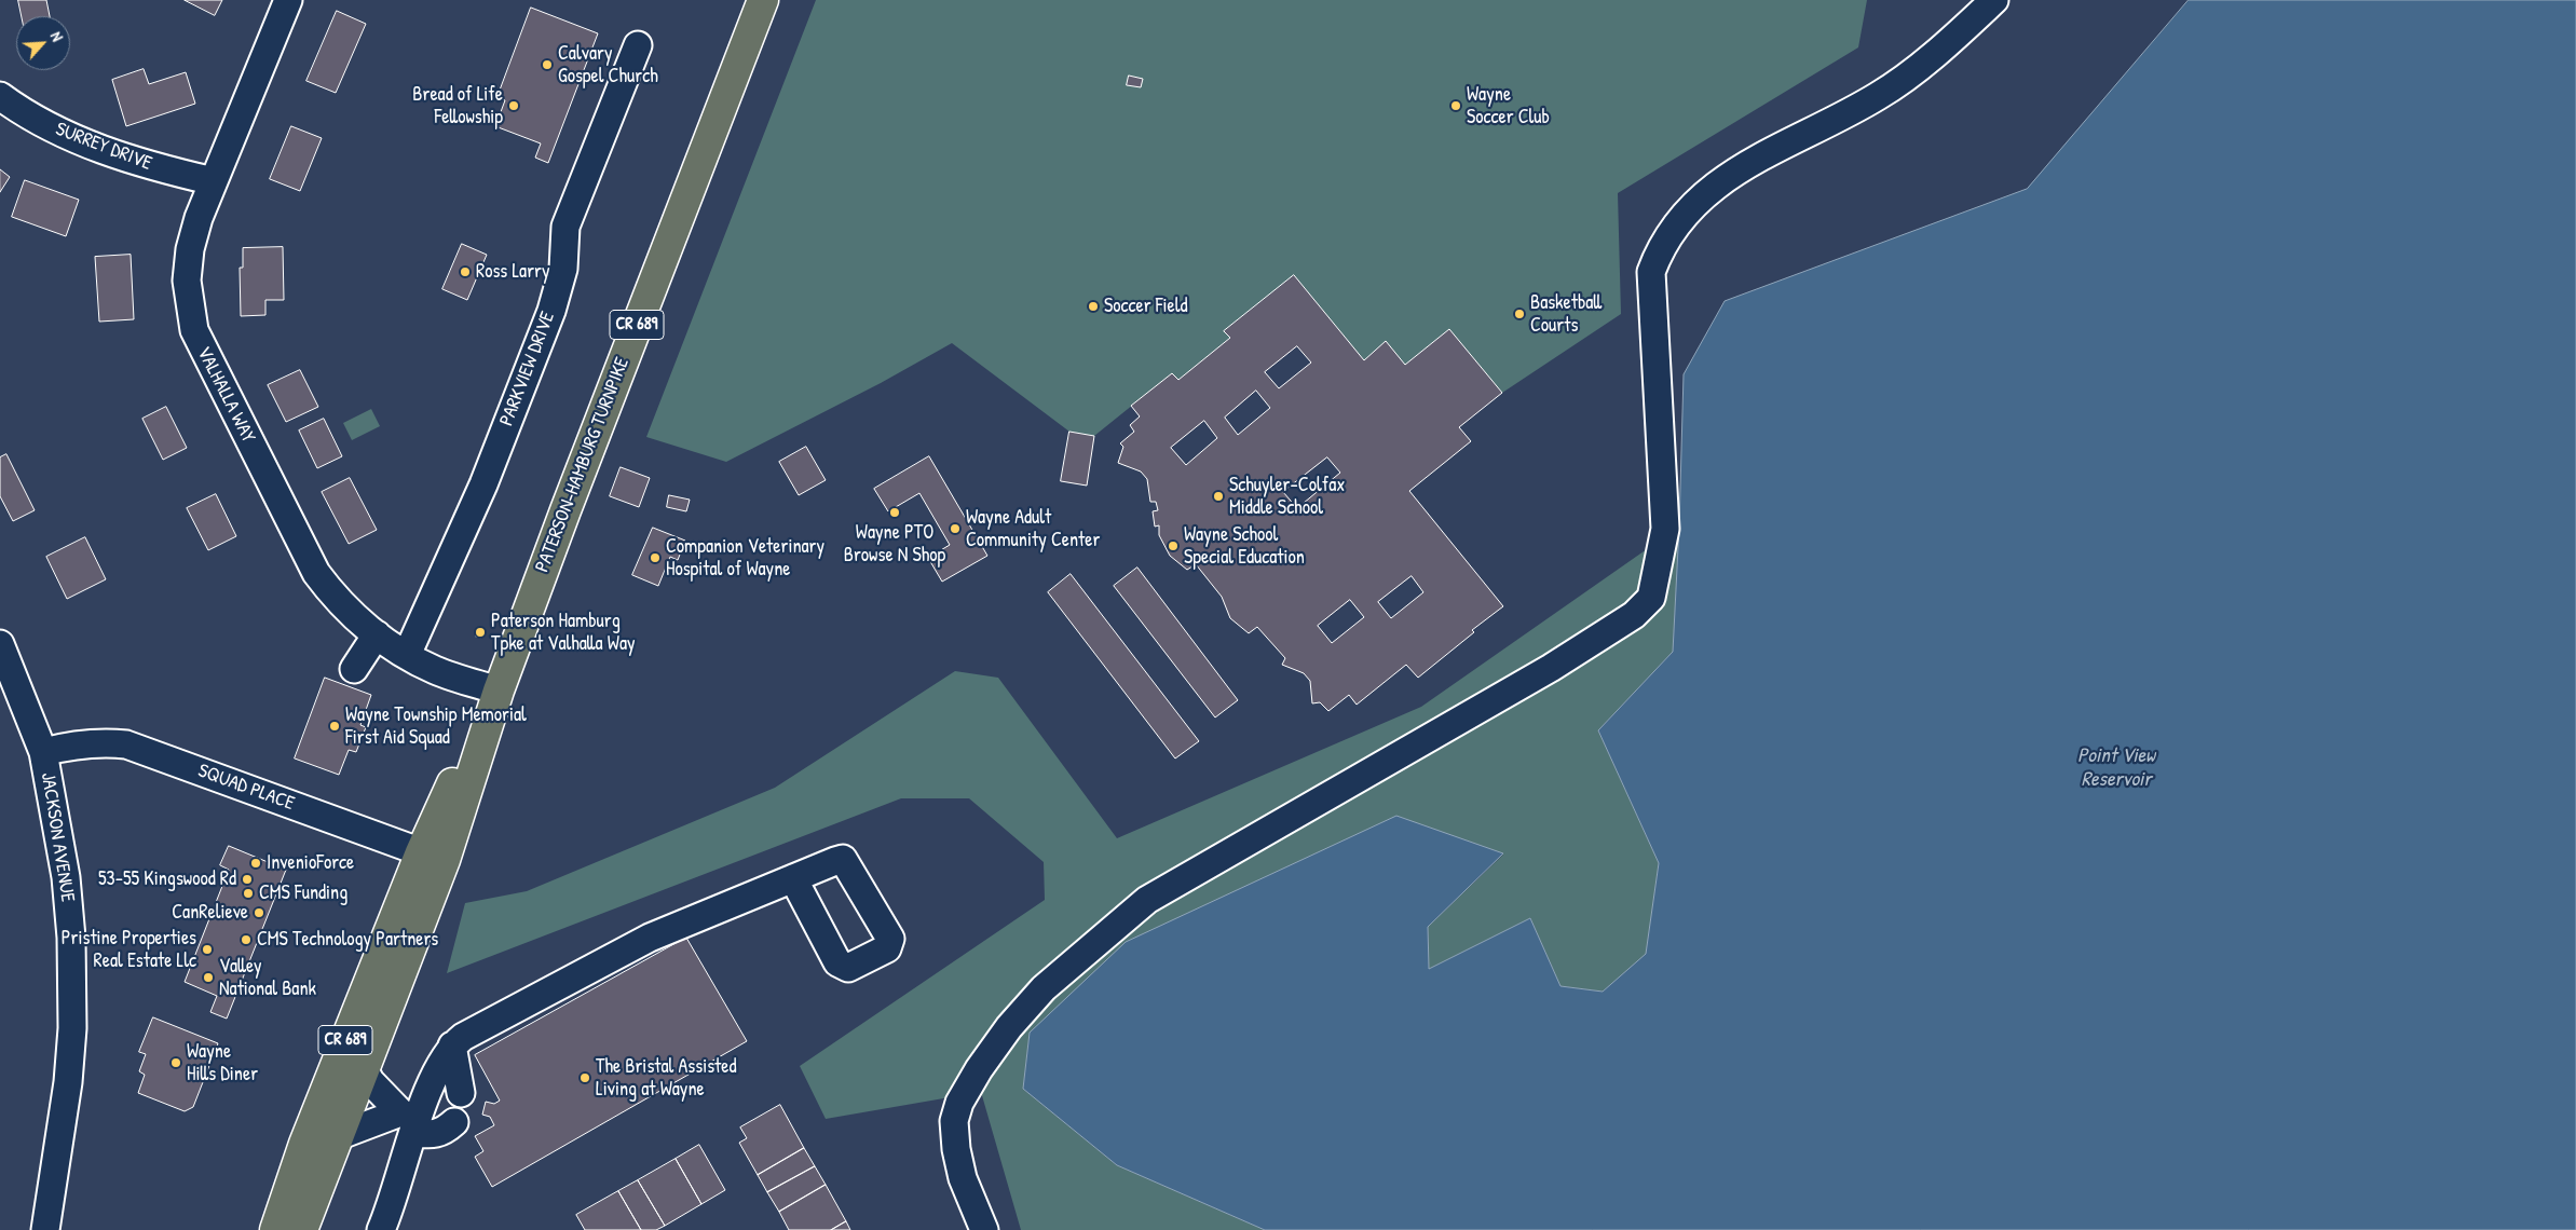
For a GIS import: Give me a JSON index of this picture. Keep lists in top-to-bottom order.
{
  "streets": {
    "main road": ["CR 689", "PATERSON-HAMBURG TURNPIKE"],
    "street": [
      "SURREY DRIVE",
      "PARKVIEW DRIVE",
      "VALHALLA WAY",
      "SQUAD PLACE",
      "JACKSON AVENUE"
    ]
  },
  "crossings": [
    ["SURREY DRIVE", "VALHALLA WAY"],
    ["PARKVIEW DRIVE", "VALHALLA WAY"],
    ["VALHALLA WAY", "PATERSON-HAMBURG TURNPIKE"],
    ["PATERSON-HAMBURG TURNPIKE", "SQUAD PLACE"],
    ["SQUAD PLACE", "JACKSON AVENUE"]
  ],
  "water": ["Point View Reservoir"],
  "places": [
    "Calvary Gospel Church",
    "Bread of Life Fellowship",
    "Wayne Soccer Club",
    "Ross Larry",
    "Soccer Field",
    "Basketball Courts",
    "Schuyler-Colfax Middle School",
    "Wayne PTO Browse N Shop",
    "Wayne Adult Community Center",
    "Wayne School Special Education",
    "Companion Veterinary Hospital of Wayne",
    "Paterson Hamburg Tpke at Valhalla Way",
    "Wayne Township Memorial First Aid Squad",
    "InvenioForce",
    "53-55 Kingswood Rd",
    "CMS Funding",
    "CanRelieve",
    "CMS Technology Partners",
    "Pristine Properties Real Estate Llc",
    "Valley National Bank",
    "Wayne Hills Diner",
    "The Bristal Assisted Living at Wayne"
  ],
  "north": "top right"
}
